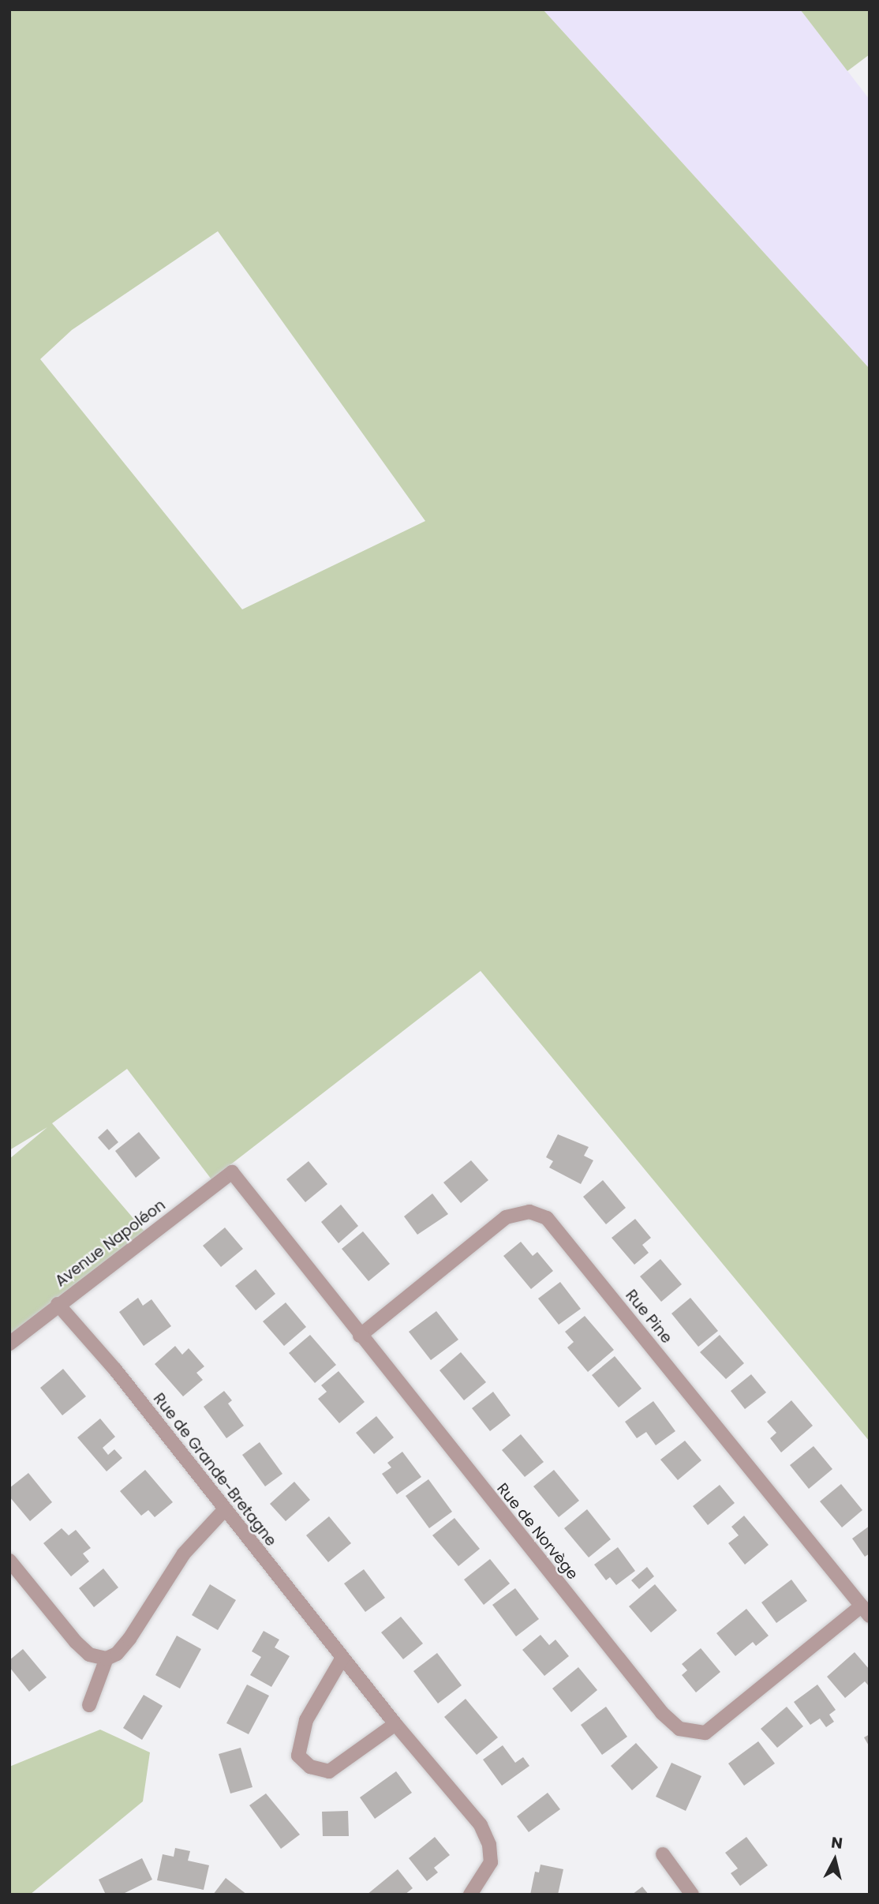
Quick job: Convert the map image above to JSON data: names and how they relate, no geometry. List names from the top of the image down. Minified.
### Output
{"streets":{"street":["Avenue Napoléon","Rue Pine","Rue de Grande-Bretagne","Rue de Norvège"]},"crossings":[["Avenue Napoléon","Rue de Grande-Bretagne"],["Avenue Napoléon","Rue de Norvège"],["Rue Pine","Rue de Norvège"]],"north":"top"}
